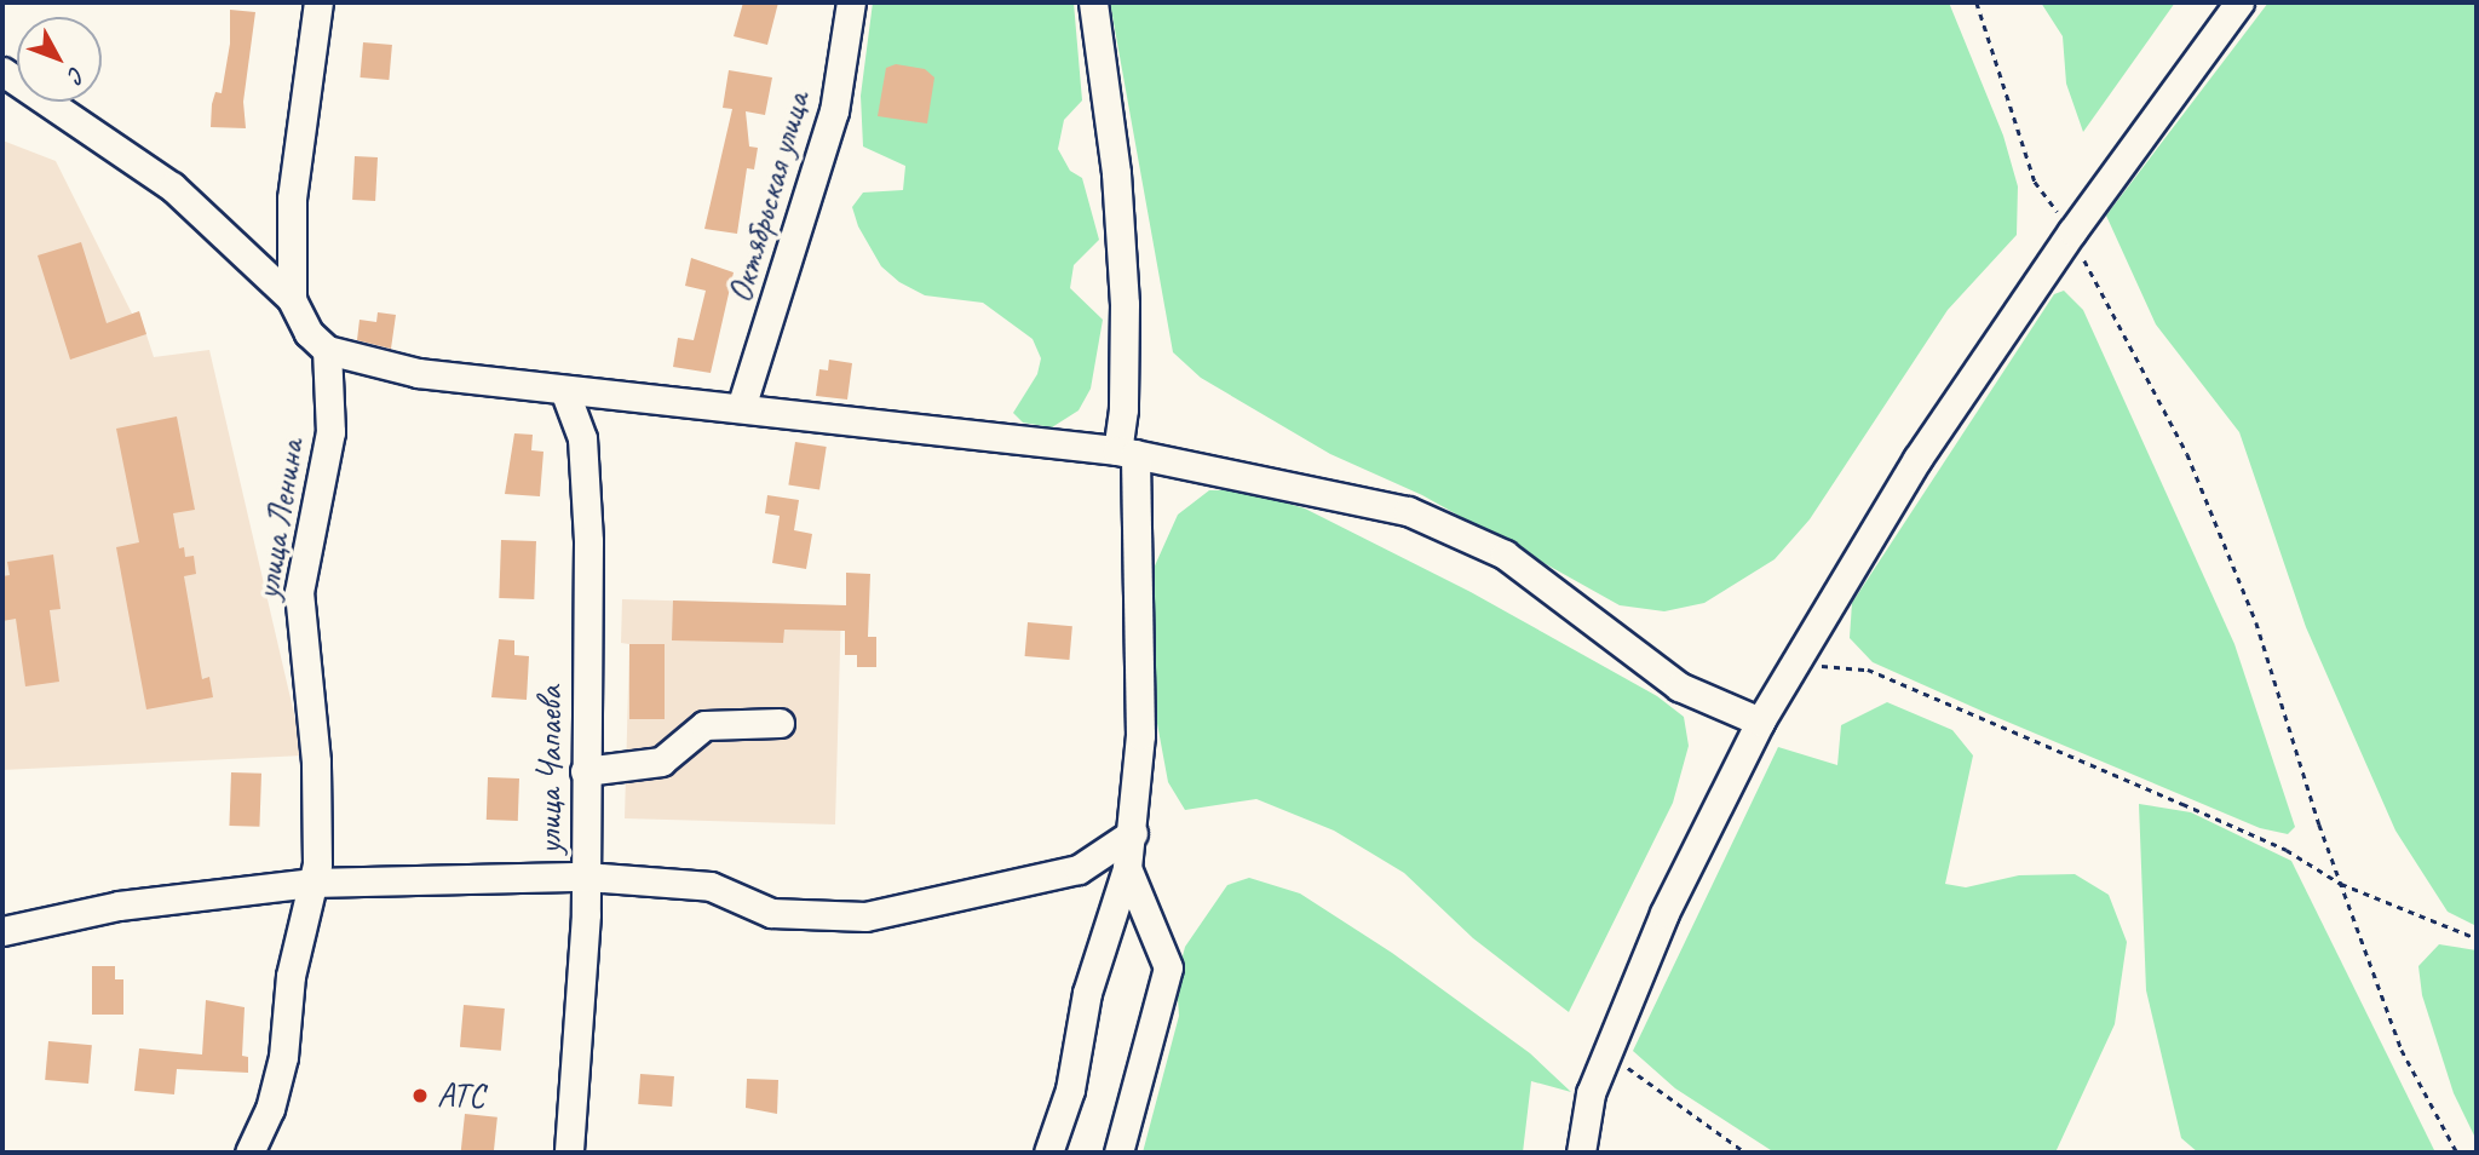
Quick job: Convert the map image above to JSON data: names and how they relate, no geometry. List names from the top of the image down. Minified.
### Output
{"streets":{"street":["Октябрьская улица","улица Ленина","улица Чапаева"]},"places":["АТС"],"north":"bottom right"}
